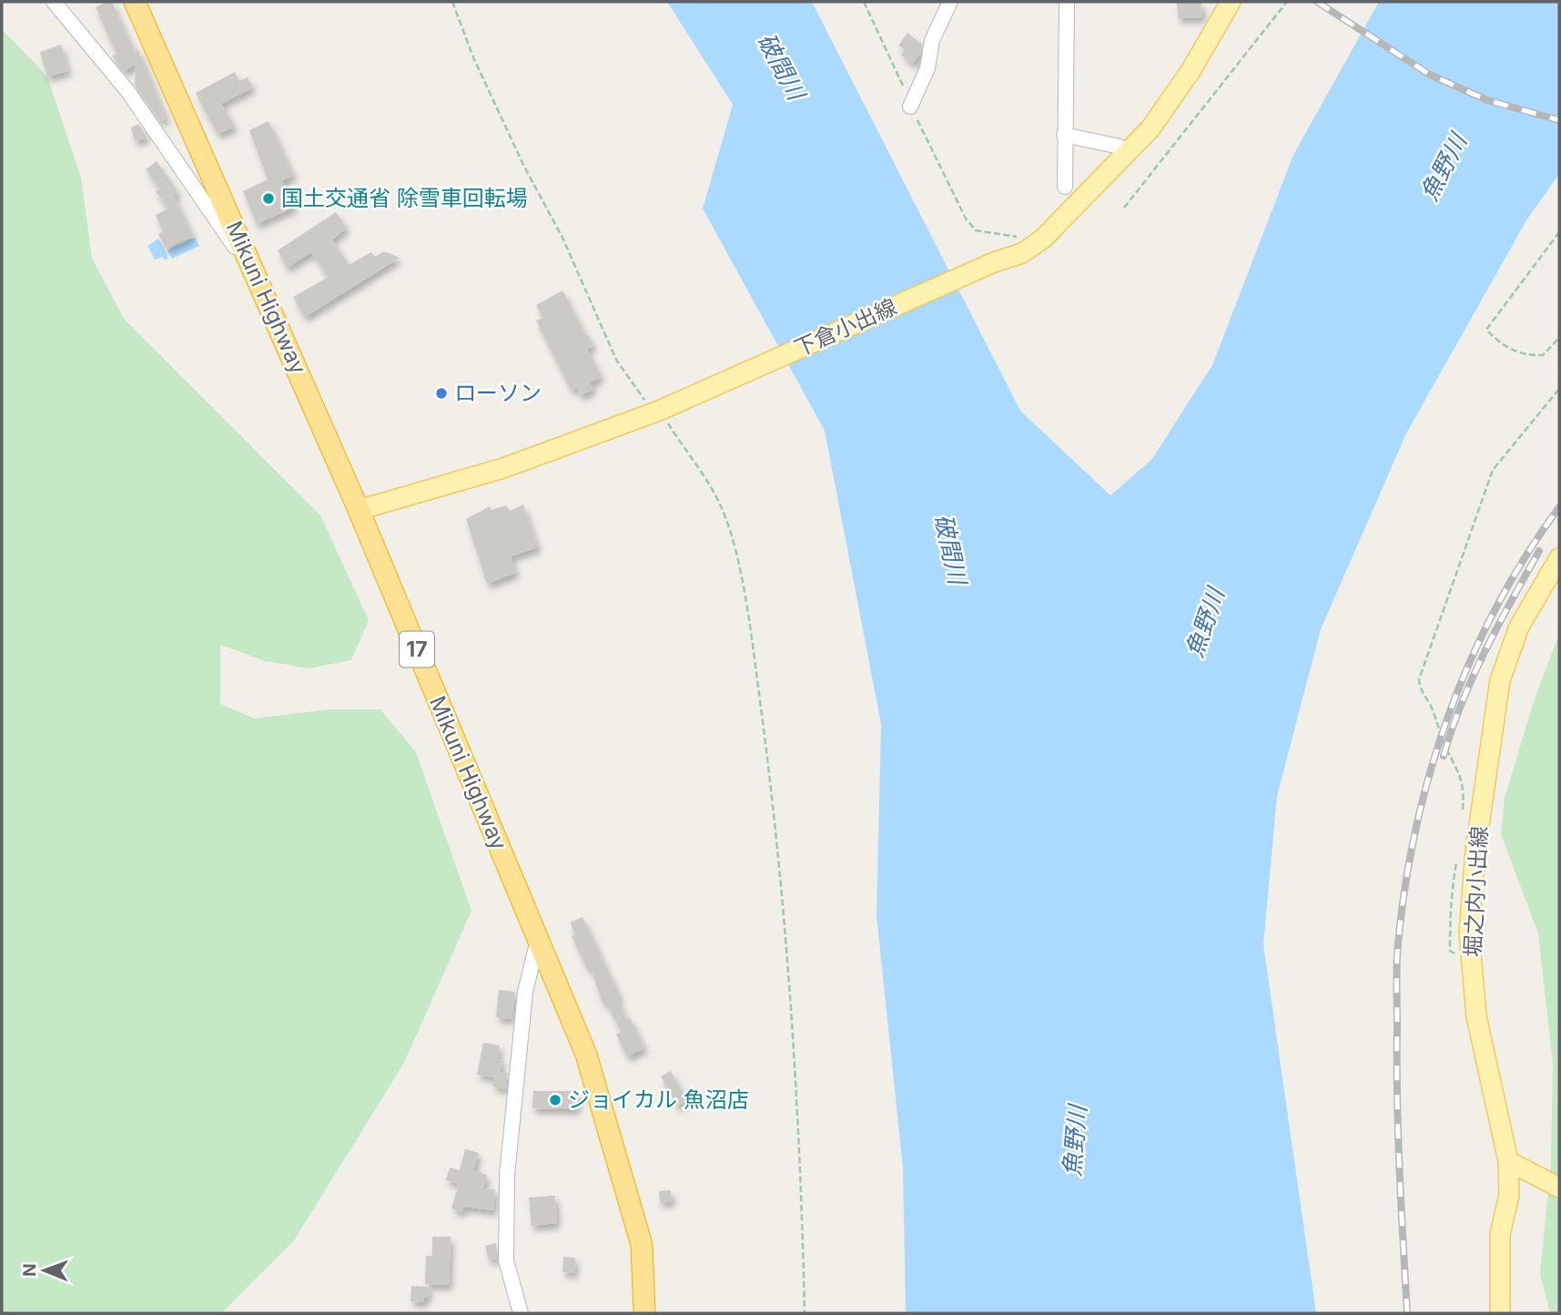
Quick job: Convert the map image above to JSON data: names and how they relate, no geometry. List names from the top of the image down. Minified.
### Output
{"streets":{"highway":["Mikuni Highway","17"],"main road":["下倉小出線","堀之内小出線"]},"crossings":[["Mikuni Highway","下倉小出線"]],"water":["破間川","魚野川"],"places":["国土交通省 除雪車回転場","ローソン","ジョイカル 魚沼店"],"north":"left"}
